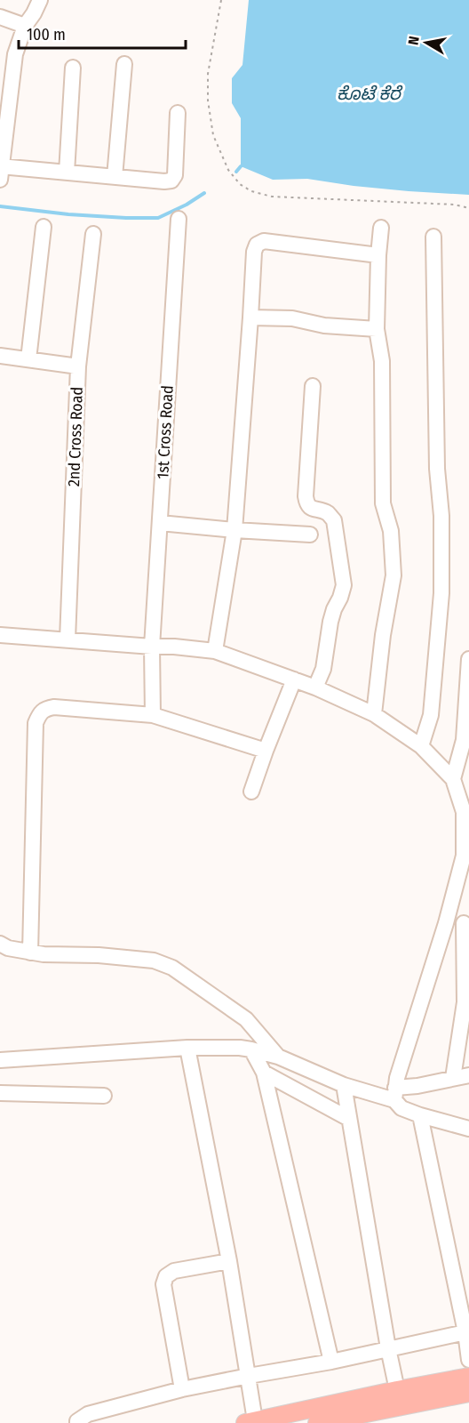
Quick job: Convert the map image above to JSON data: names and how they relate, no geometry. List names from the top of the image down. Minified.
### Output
{"streets":{"street":["1st Cross Road","2nd Cross Road"]},"water":["ಕೊಟೆ ಕೆರೆ"],"scale_bar":"100 m","north":"left"}
